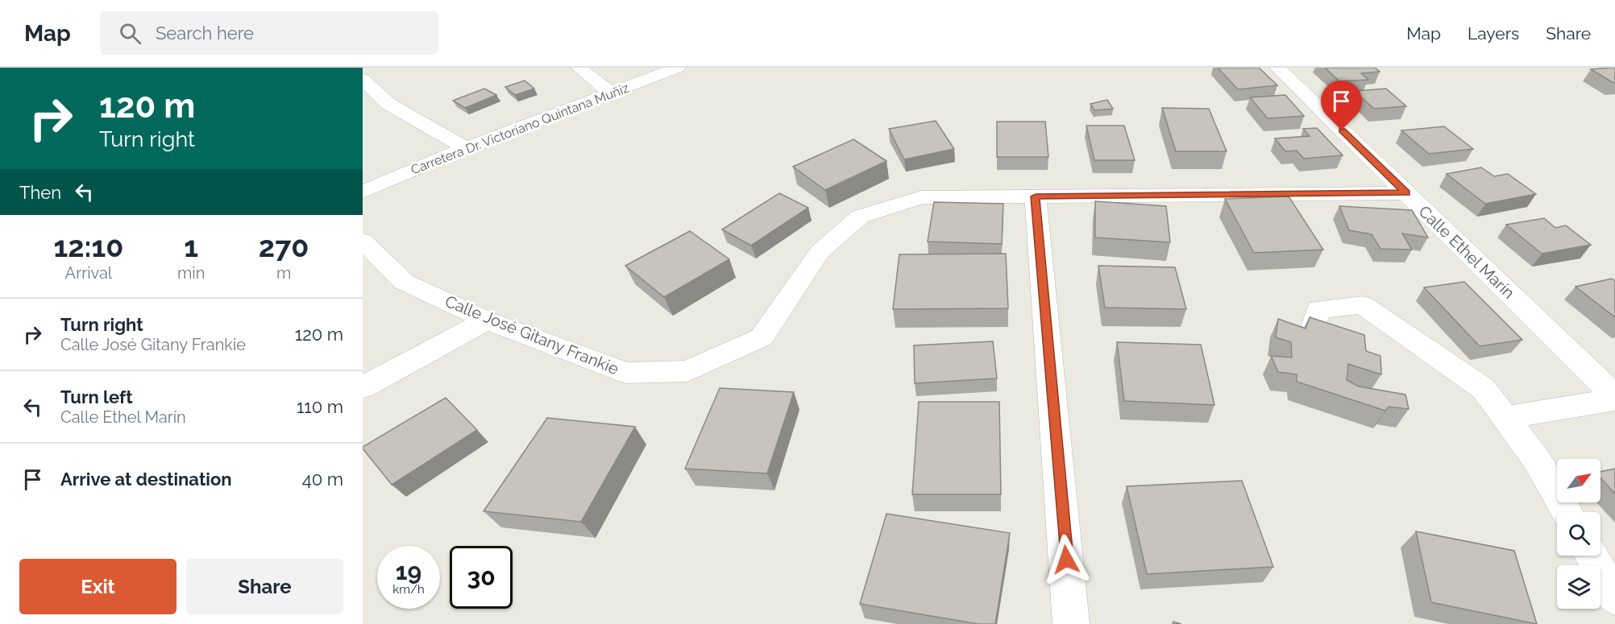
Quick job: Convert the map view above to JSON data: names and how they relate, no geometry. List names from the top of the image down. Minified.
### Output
{"streets":{"street":["Carretera Dr. Victoriano Quintana Muñiz","Calle Ethel Marín","Calle José Gitany Frankie"]},"crossings":[["Calle Ethel Marín","Calle José Gitany Frankie"]],"north":"top right","page":{"header":"Map","search":"Search here","nav":["Map","Layers","Share"],"turn":["120 m","Turn right"],"then":"Then","eta":["12:10","Arrival","1","min","270","m"],"list":[{"name":"Turn right","note":"Calle José Gitany Frankie","value":"120 m"},{"name":"Turn left","note":"Calle Ethel Marín","value":"110 m"},{"name":"Arrive at destination","value":"40 m"}],"speed":"19 km/h","limit":"30","buttons":["Exit","Share"]}}
